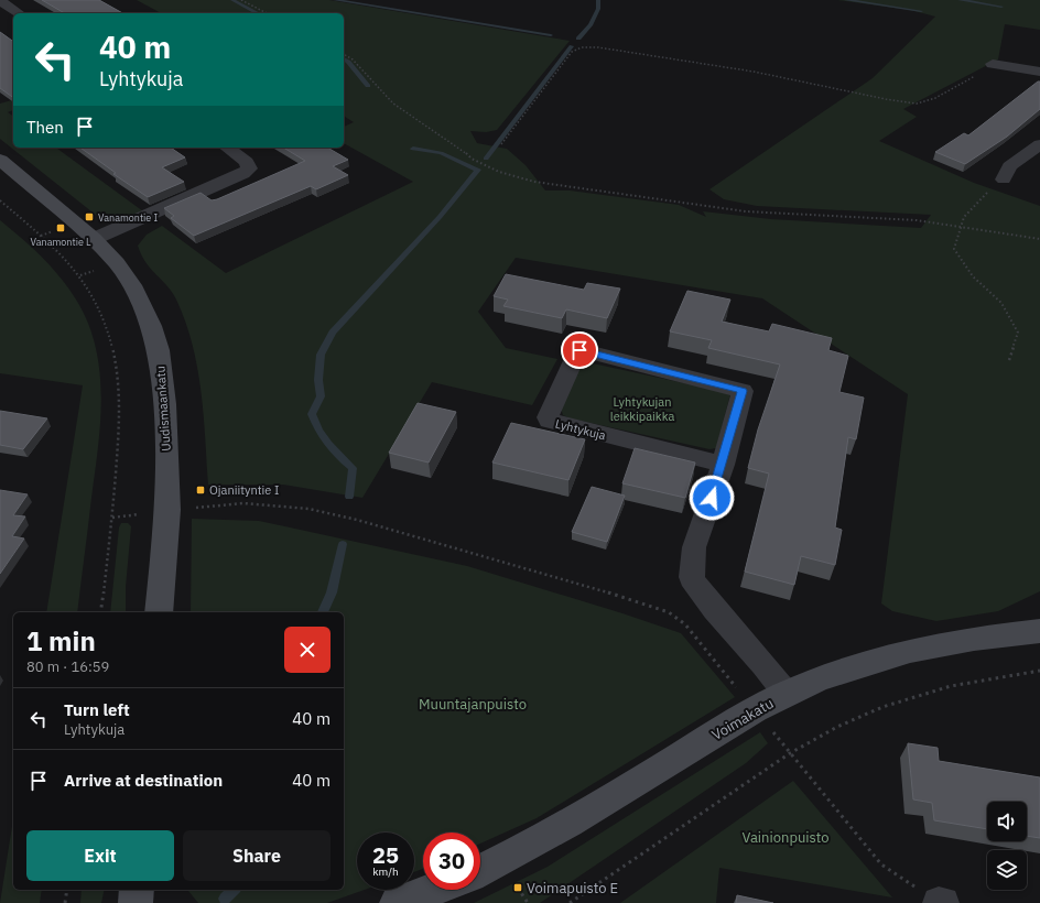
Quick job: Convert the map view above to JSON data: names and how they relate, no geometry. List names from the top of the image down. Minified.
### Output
{"streets":{"street":["Uudismaankatu","Lyhtykuja","Voimakatu"]},"crossings":[["Lyhtykuja","Voimakatu"]],"parks":["Lyhtykujan leikkipaikka","Muuntajanpuisto","Vainionpuisto"],"places":{"transit":["Vanamontie I","Vanamontie L","Ojaniityntie I","Voimapuisto E"]},"page":{"turn":["40 m","Lyhtykuja"],"then":"Then","heading":["1 min","80 m · 16:59"],"list":[{"name":"Turn left","note":"Lyhtykuja","value":"40 m"},{"name":"Arrive at destination","value":"40 m"}],"buttons":["Exit","Share"],"speed":"25 km/h","limit":"30"}}
